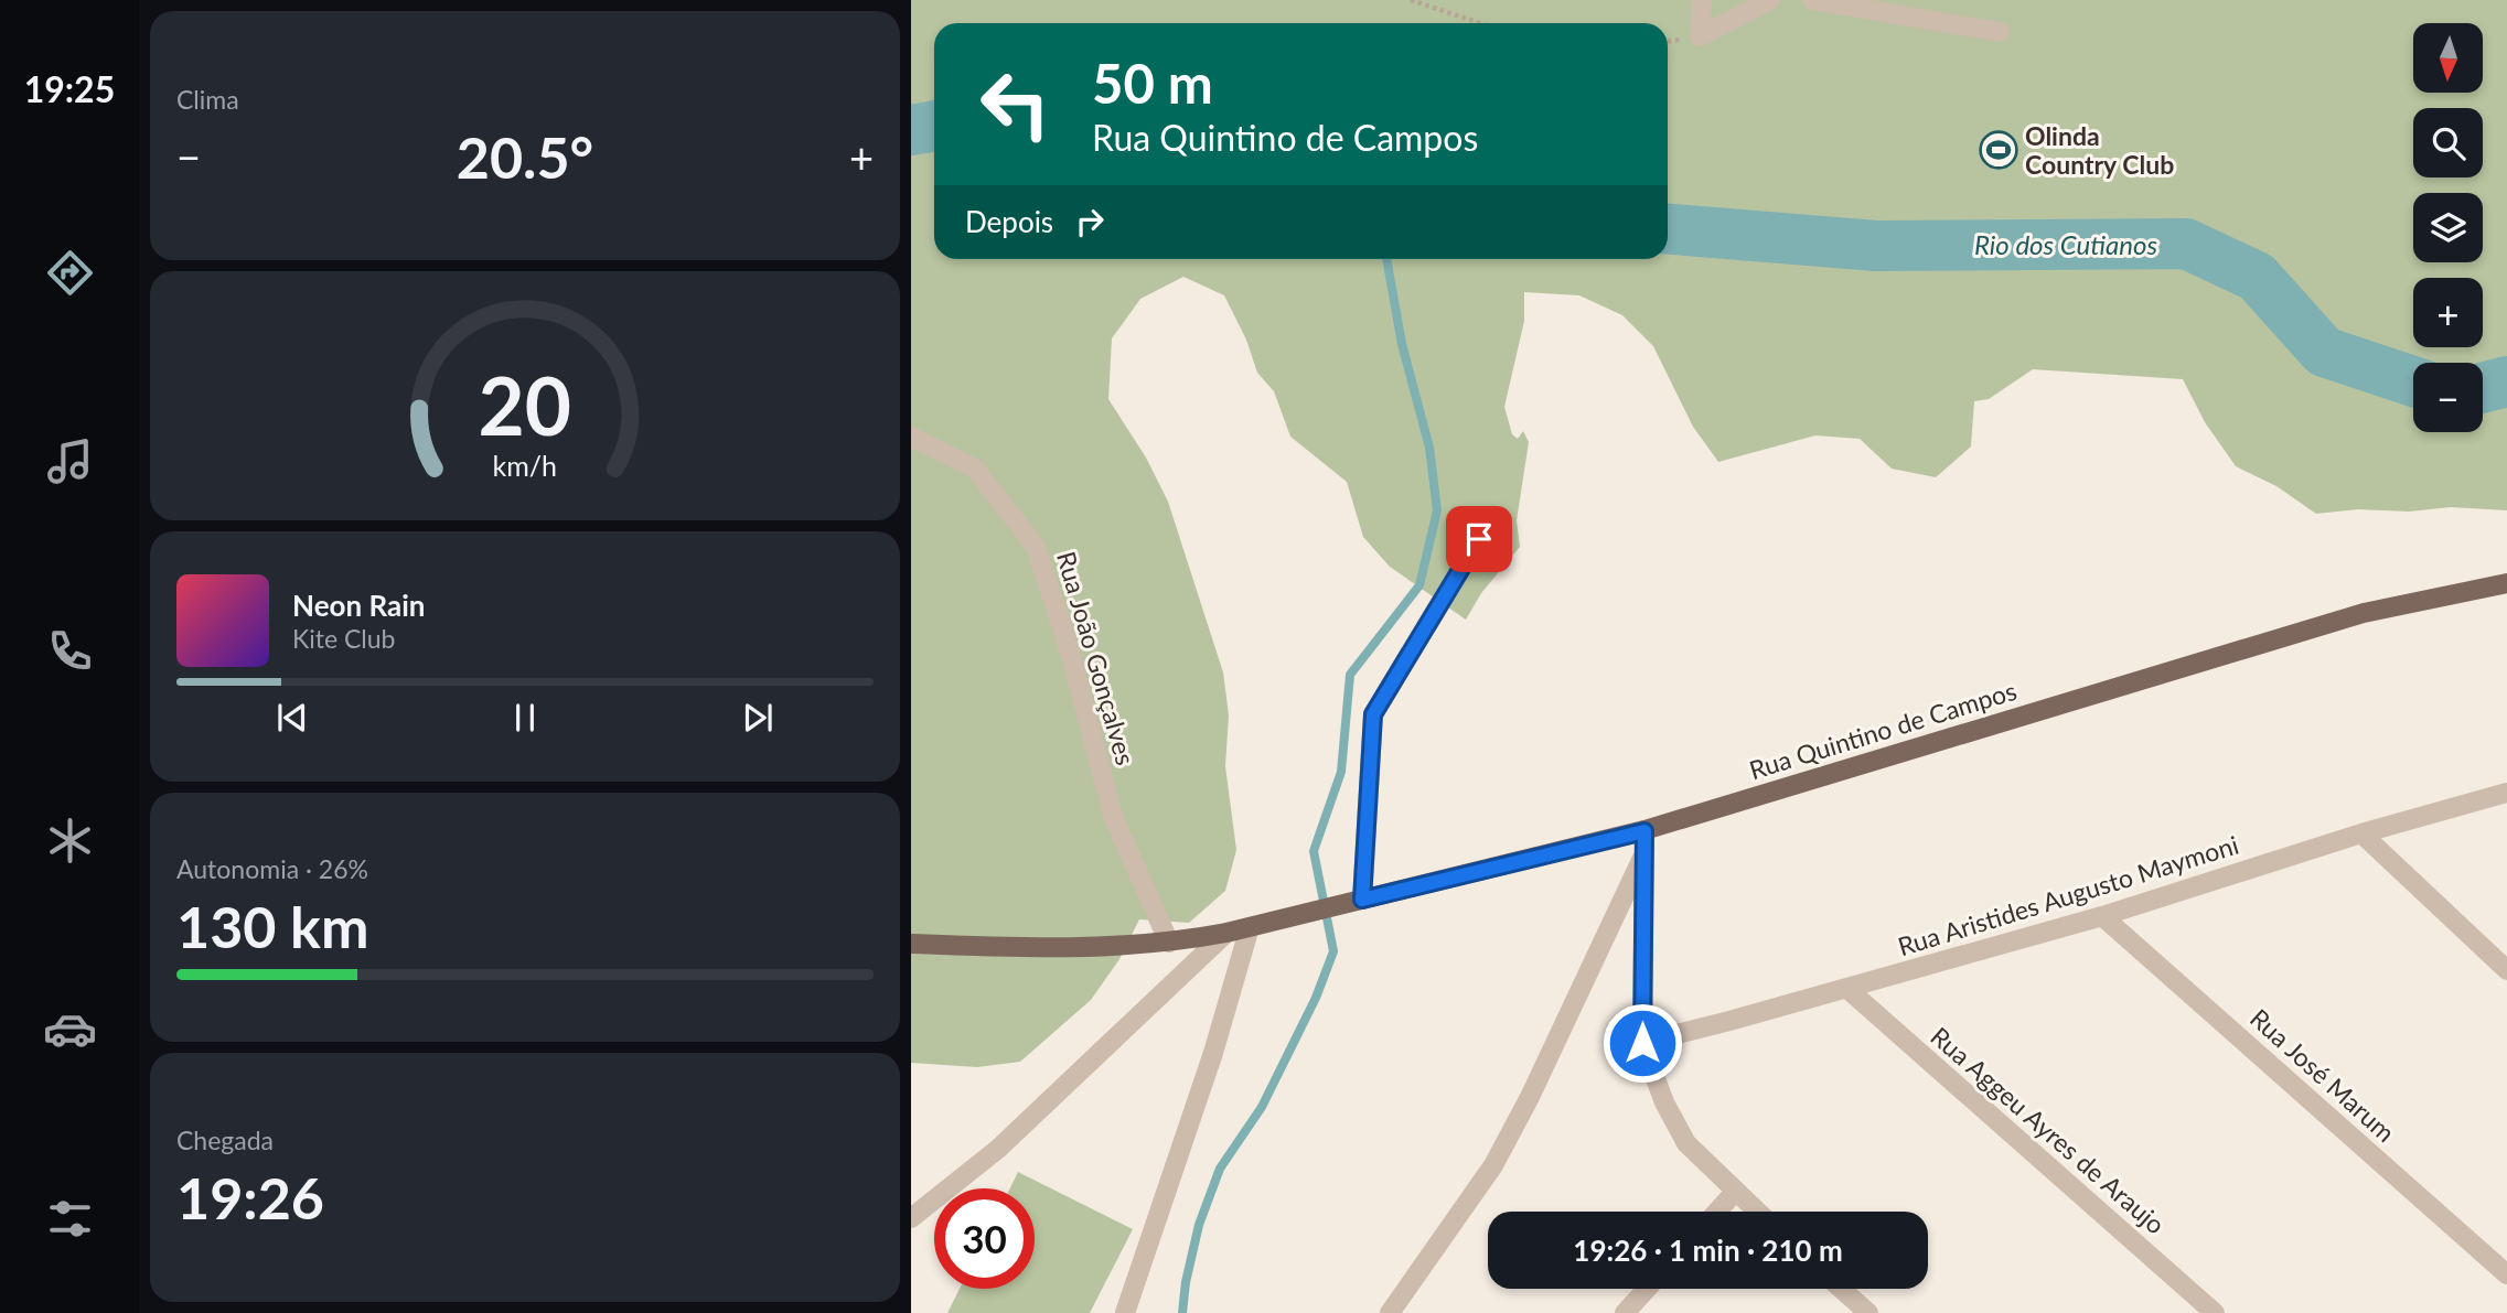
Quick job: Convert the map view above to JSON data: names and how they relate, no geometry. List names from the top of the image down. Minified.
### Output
{"streets":{"main road":["Rua Quintino de Campos"],"street":["Rua João Gonçalves","Rua Aristides Augusto Maymoni","Rua José Marum","Rua Aggeu Ayres de Araujo"]},"crossings":[["Rua João Gonçalves","Rua Quintino de Campos"],["Rua Aristides Augusto Maymoni","Rua José Marum"],["Rua Aristides Augusto Maymoni","Rua Aggeu Ayres de Araujo"]],"water":["Rio dos Cutianos"],"places":{"sports":["Olinda Country Club"]},"north":"bottom","page":{"tabs":"19:25","tile":["Clima",["Autonomia · 26%","130 km"],["Chegada","19:26"]],"map_buttons":["+","−"],"turn":["50 m","Rua Quintino de Campos"],"heat":["−","20.5°","+"],"then":"Depois","song":["Neon Rain","Kite Club"],"limit":"30","trip":"19:26 · 1 min · 210 m","gauge":["20","km/h"]}}
